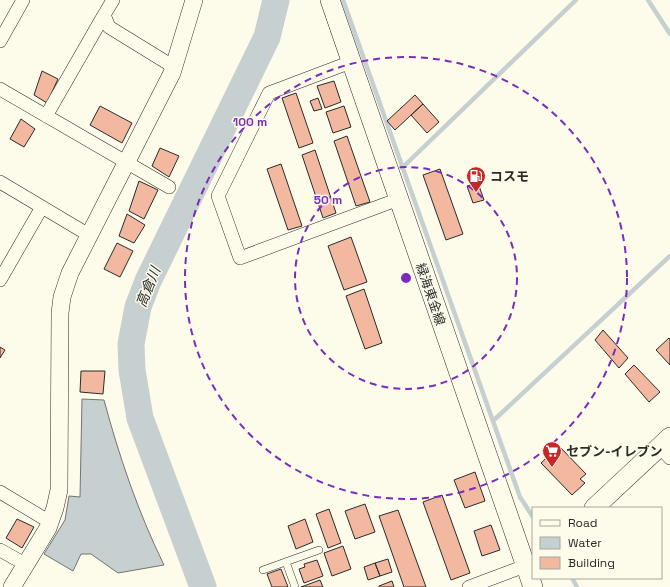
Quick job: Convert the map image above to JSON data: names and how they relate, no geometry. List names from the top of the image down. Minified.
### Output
{"streets":{"main road":["緑海東金線"]},"water":["高倉川"],"places":{"fuel station":["コスモ"],"supermarket":["セブン-イレブン"]},"legend":["Road","Water","Building"],"rings":["100 m","50 m"]}
